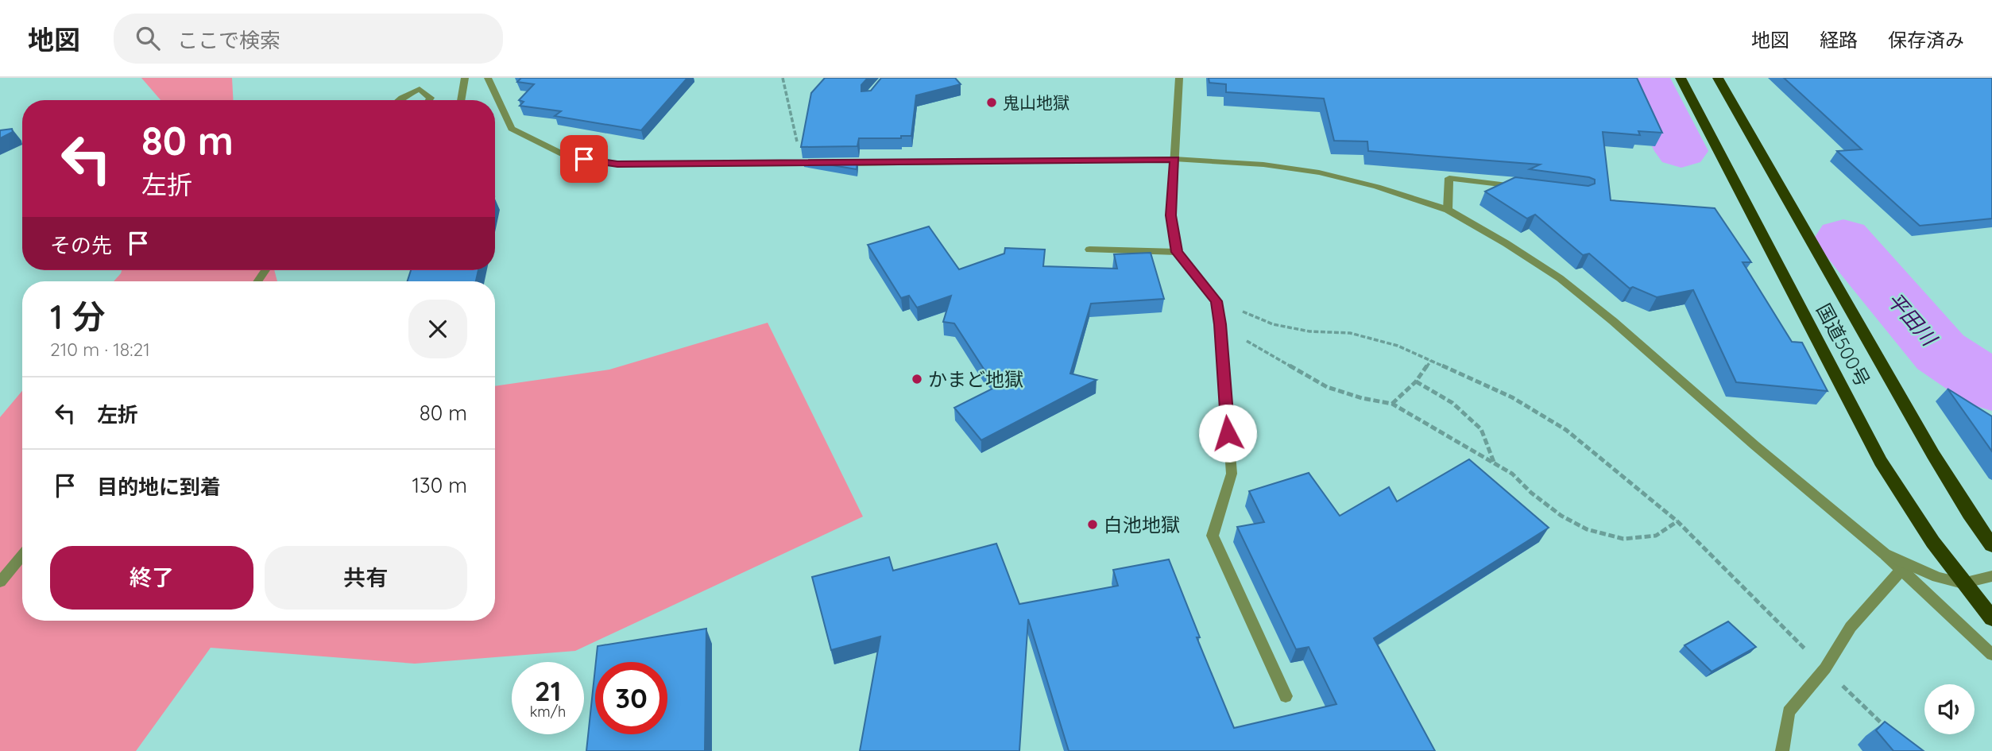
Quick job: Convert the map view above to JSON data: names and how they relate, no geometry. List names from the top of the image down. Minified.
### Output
{"streets":{"highway":["国道500号"]},"water":["平田川"],"places":["鬼山地獄","かまど地獄","白池地獄"],"page":{"header":"地図","search":"ここで検索","nav":["地図","経路","保存済み"],"turn":["80 m","左折"],"then":"その先","heading":["1 分","210 m · 18:21"],"list":[{"name":"左折","value":"80 m"},{"name":"目的地に到着","value":"130 m"}],"buttons":["終了","共有"],"speed":"21 km/h","limit":"30"}}
